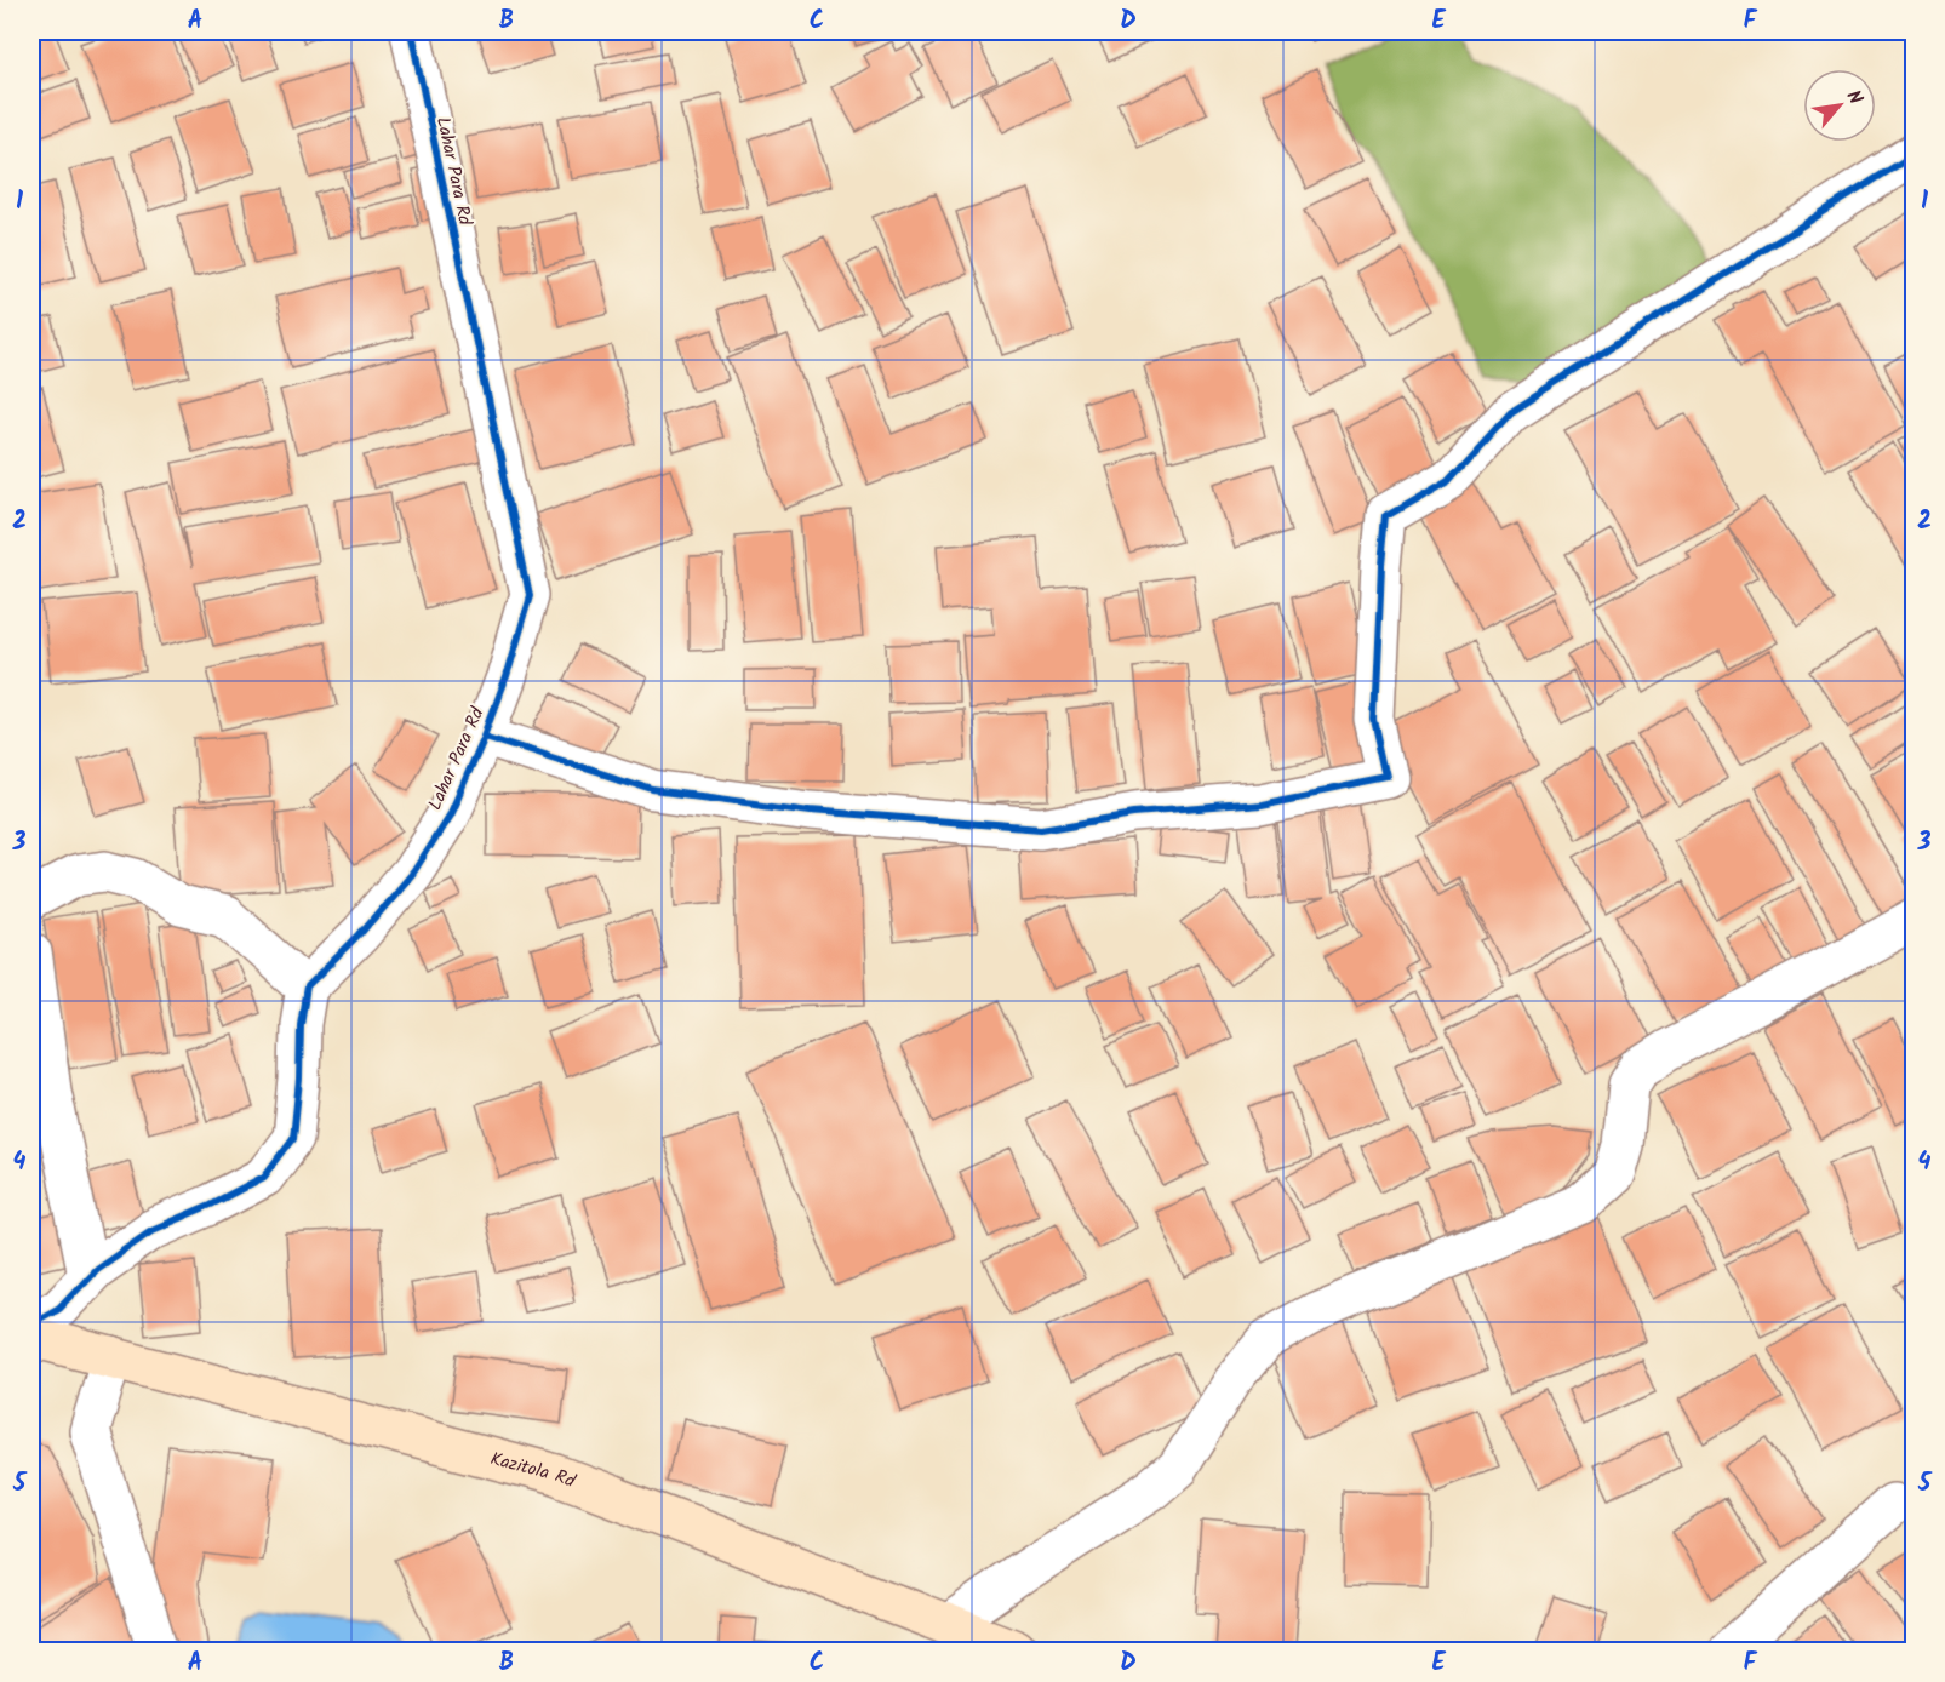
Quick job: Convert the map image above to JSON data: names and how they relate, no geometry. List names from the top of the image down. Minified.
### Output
{"streets":{"main road":["Kazitola Rd"],"street":["Lahar Para Rd"]},"north":"top right","grid":{"columns":["A","B","C","D","E","F"],"rows":["1","2","3","4","5"]}}
